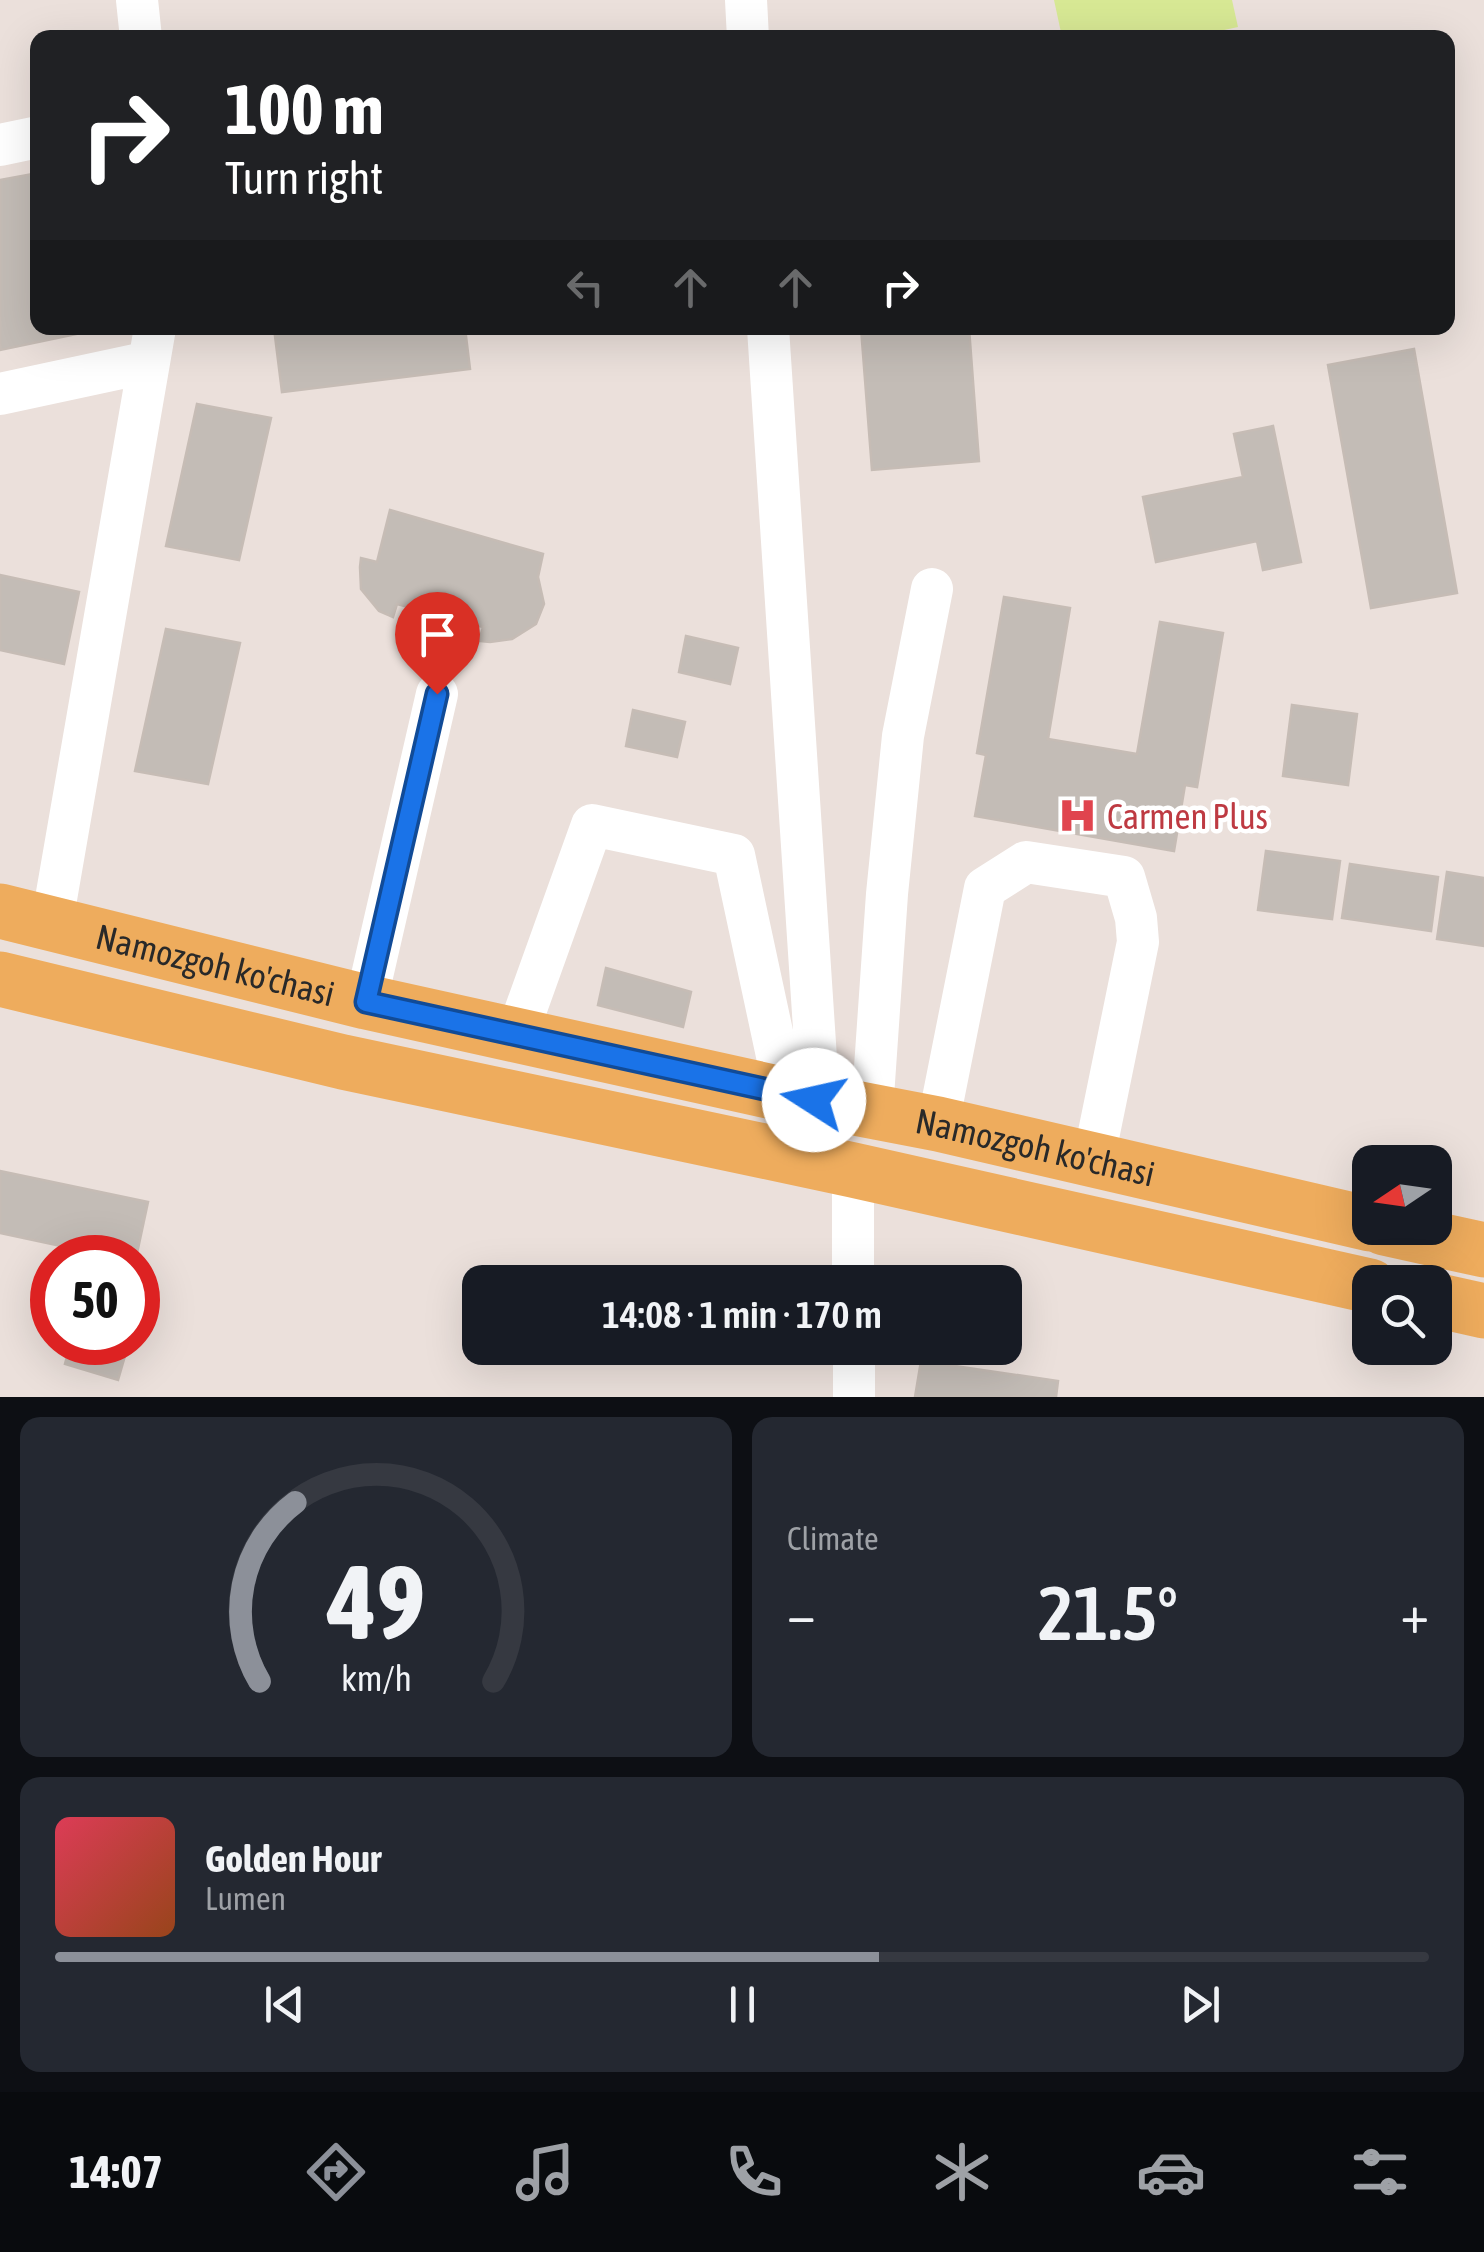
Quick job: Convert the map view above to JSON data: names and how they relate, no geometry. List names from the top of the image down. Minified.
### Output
{"streets":{"main road":["Namozgoh ko'chasi"]},"places":{"hospital":["Carmen Plus"]},"north":"left","page":{"turn":["100 m","Turn right"],"limit":"50","trip":"14:08 · 1 min · 170 m","tile":"Climate","heat":["−","21.5°","+"],"song":["Golden Hour","Lumen"],"tabs":"14:07","gauge":["49","km/h"]}}
